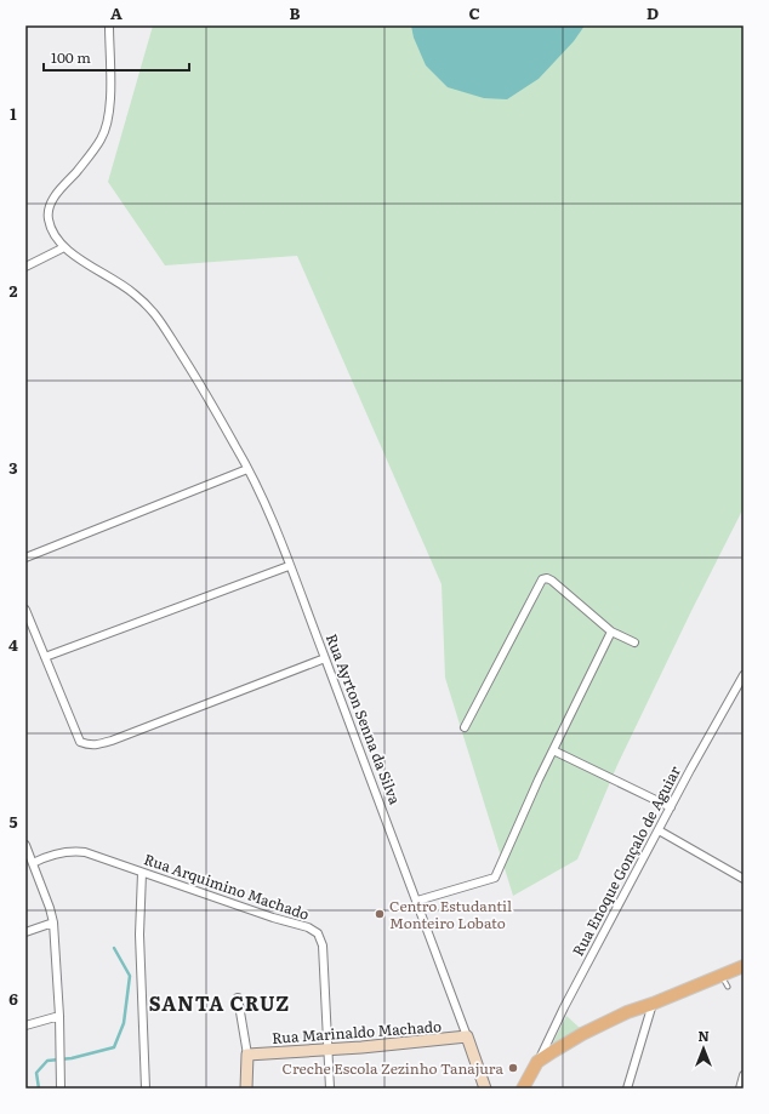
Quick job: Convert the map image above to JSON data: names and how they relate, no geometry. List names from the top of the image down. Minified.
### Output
{"streets":{"street":["Rua Ayrton Senna da Silva","Rua Enoque Gonçalo de Aguiar","Rua Arquimino Machado","Rua Marinaldo Machado"]},"crossings":[["Rua Ayrton Senna da Silva","Rua Marinaldo Machado"],["Rua Arquimino Machado","Rua Marinaldo Machado"]],"districts":["SANTA CRUZ"],"places":["Centro Estudantil Monteiro Lobato","Creche Escola Zezinho Tanajura"],"scale_bar":"100 m","north":"top","grid":{"columns":["A","B","C","D"],"rows":["1","2","3","4","5","6"]}}
